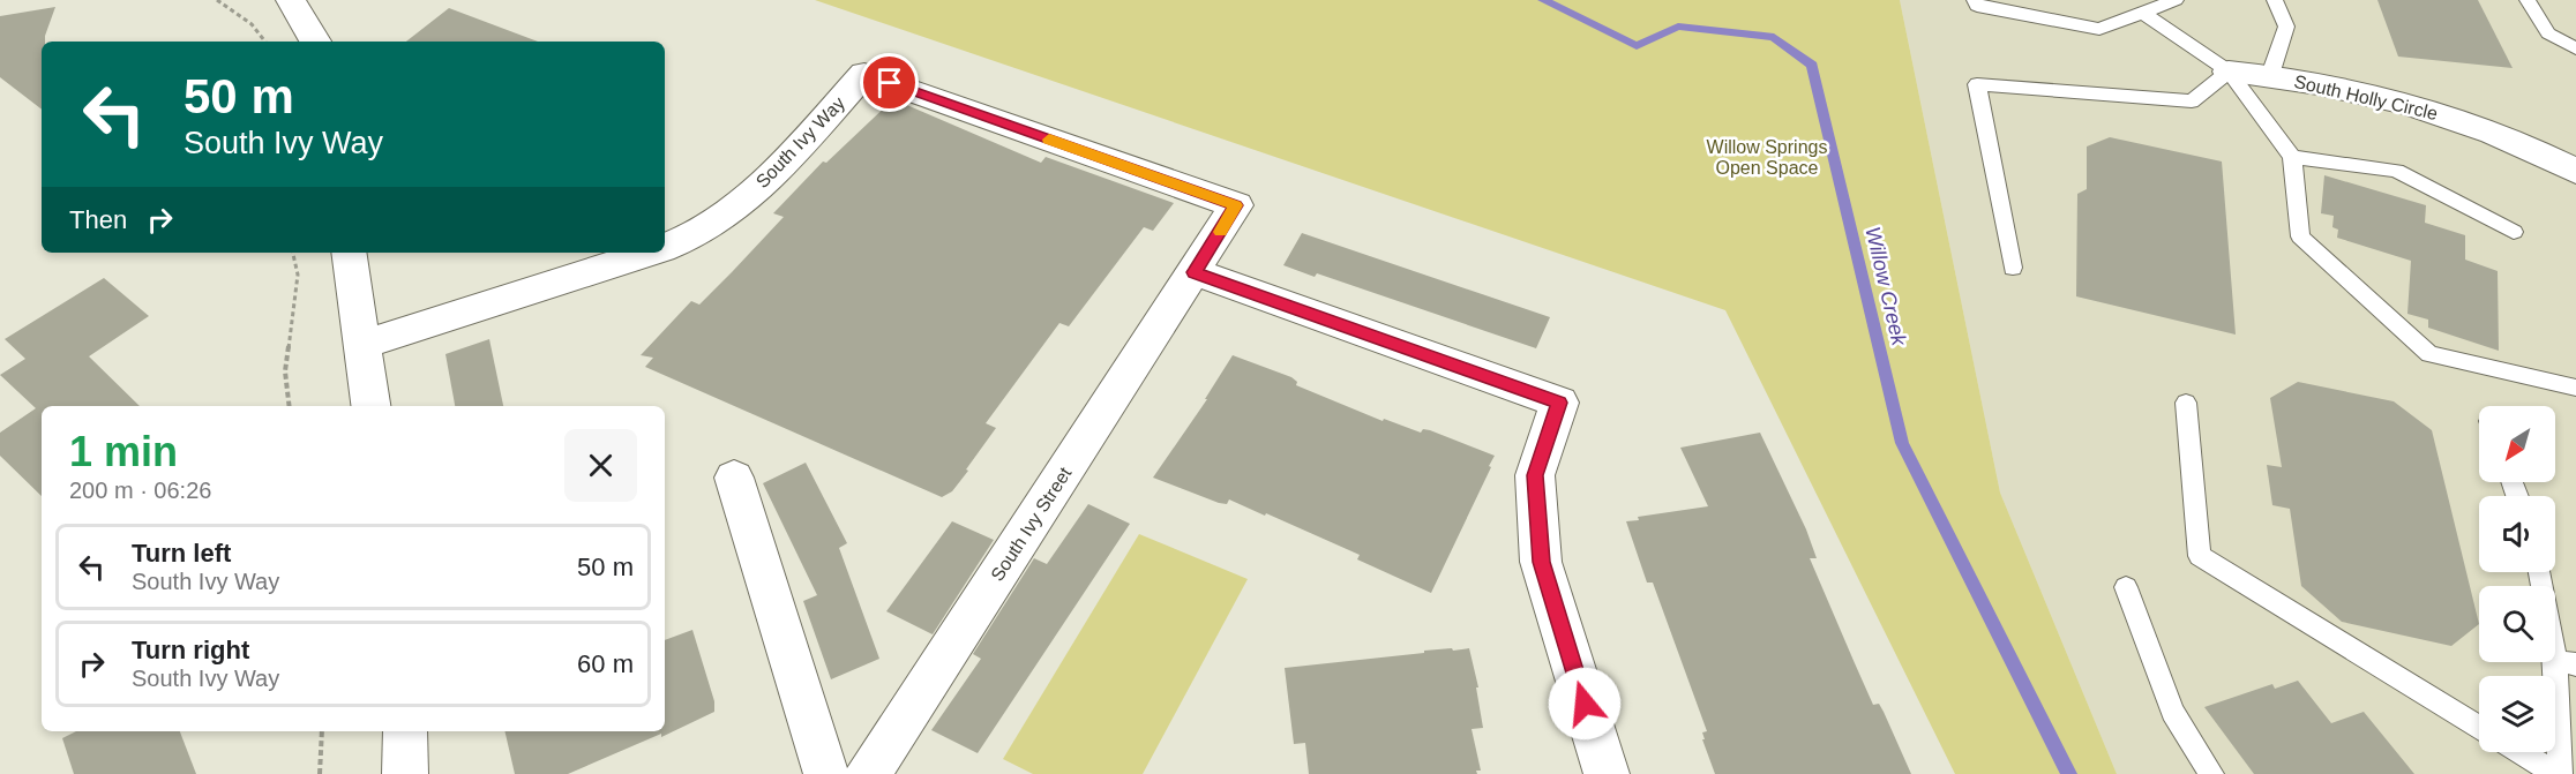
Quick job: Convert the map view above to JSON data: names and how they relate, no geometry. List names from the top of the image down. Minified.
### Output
{"streets":{"street":["South Holly Circle","South Ivy Way","South Ivy Street"]},"crossings":[["South Ivy Way","South Ivy Street"]],"water":["Willow Creek"],"parks":["Willow Springs Open Space"],"north":"bottom left","page":{"turn":["50 m","South Ivy Way"],"then":"Then","heading":["1 min","200 m · 06:26"],"list":[{"name":"Turn left","note":"South Ivy Way","value":"50 m"},{"name":"Turn right","note":"South Ivy Way","value":"60 m"}]}}
